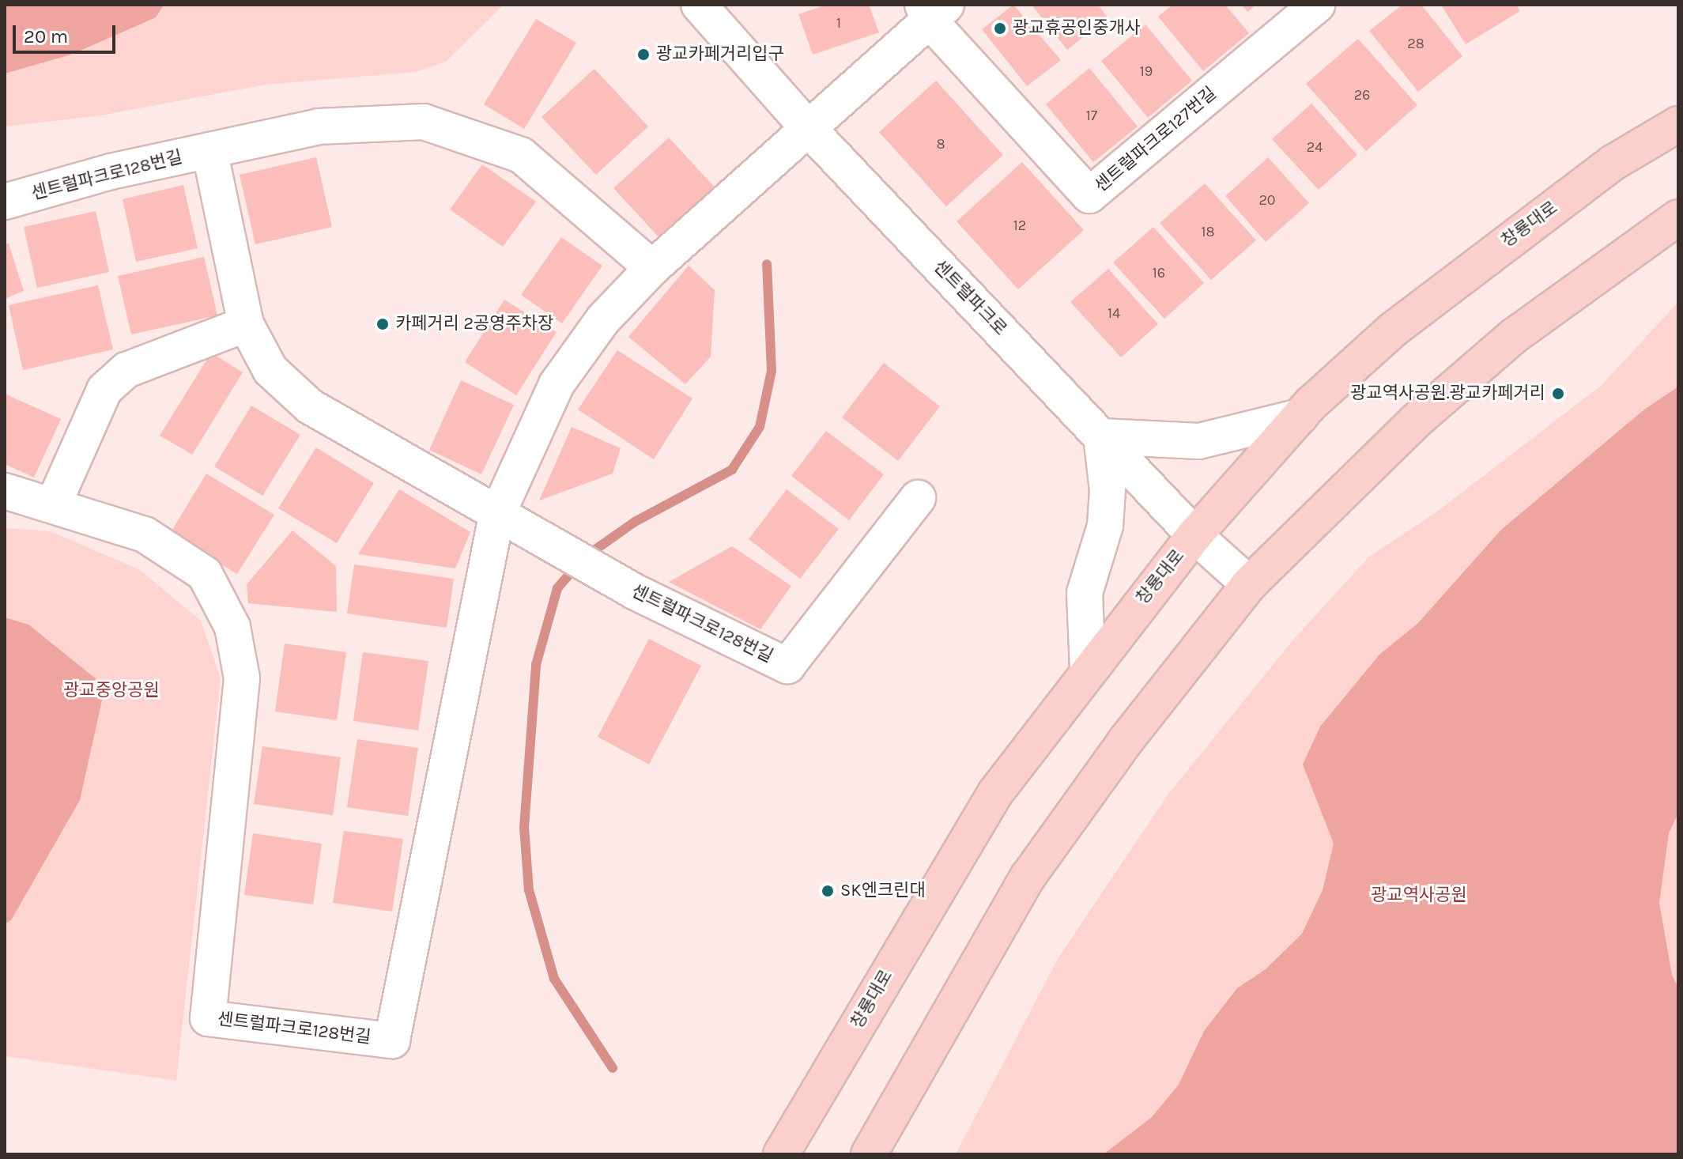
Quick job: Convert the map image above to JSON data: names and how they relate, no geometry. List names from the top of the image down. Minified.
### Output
{"streets":{"main road":["창룡대로"],"street":["센트럴파크로127번길","센트럴파크로128번길","센트럴파크로"]},"crossings":[["센트럴파크로127번길","센트럴파크로128번길"],["센트럴파크로127번길","센트럴파크로"],["센트럴파크로128번길","센트럴파크로"],["창룡대로","센트럴파크로"]],"parks":["광교중앙공원","광교역사공원"],"places":["광교휴공인중개사","광교카페거리입구","카페거리 2공영주차장","광교역사공원.광교카페거리","SK엔크린대"],"house_numbers":["1","28","19","26","17","8","24","20","12","18","16","14"],"scale_bar":"20 m"}
